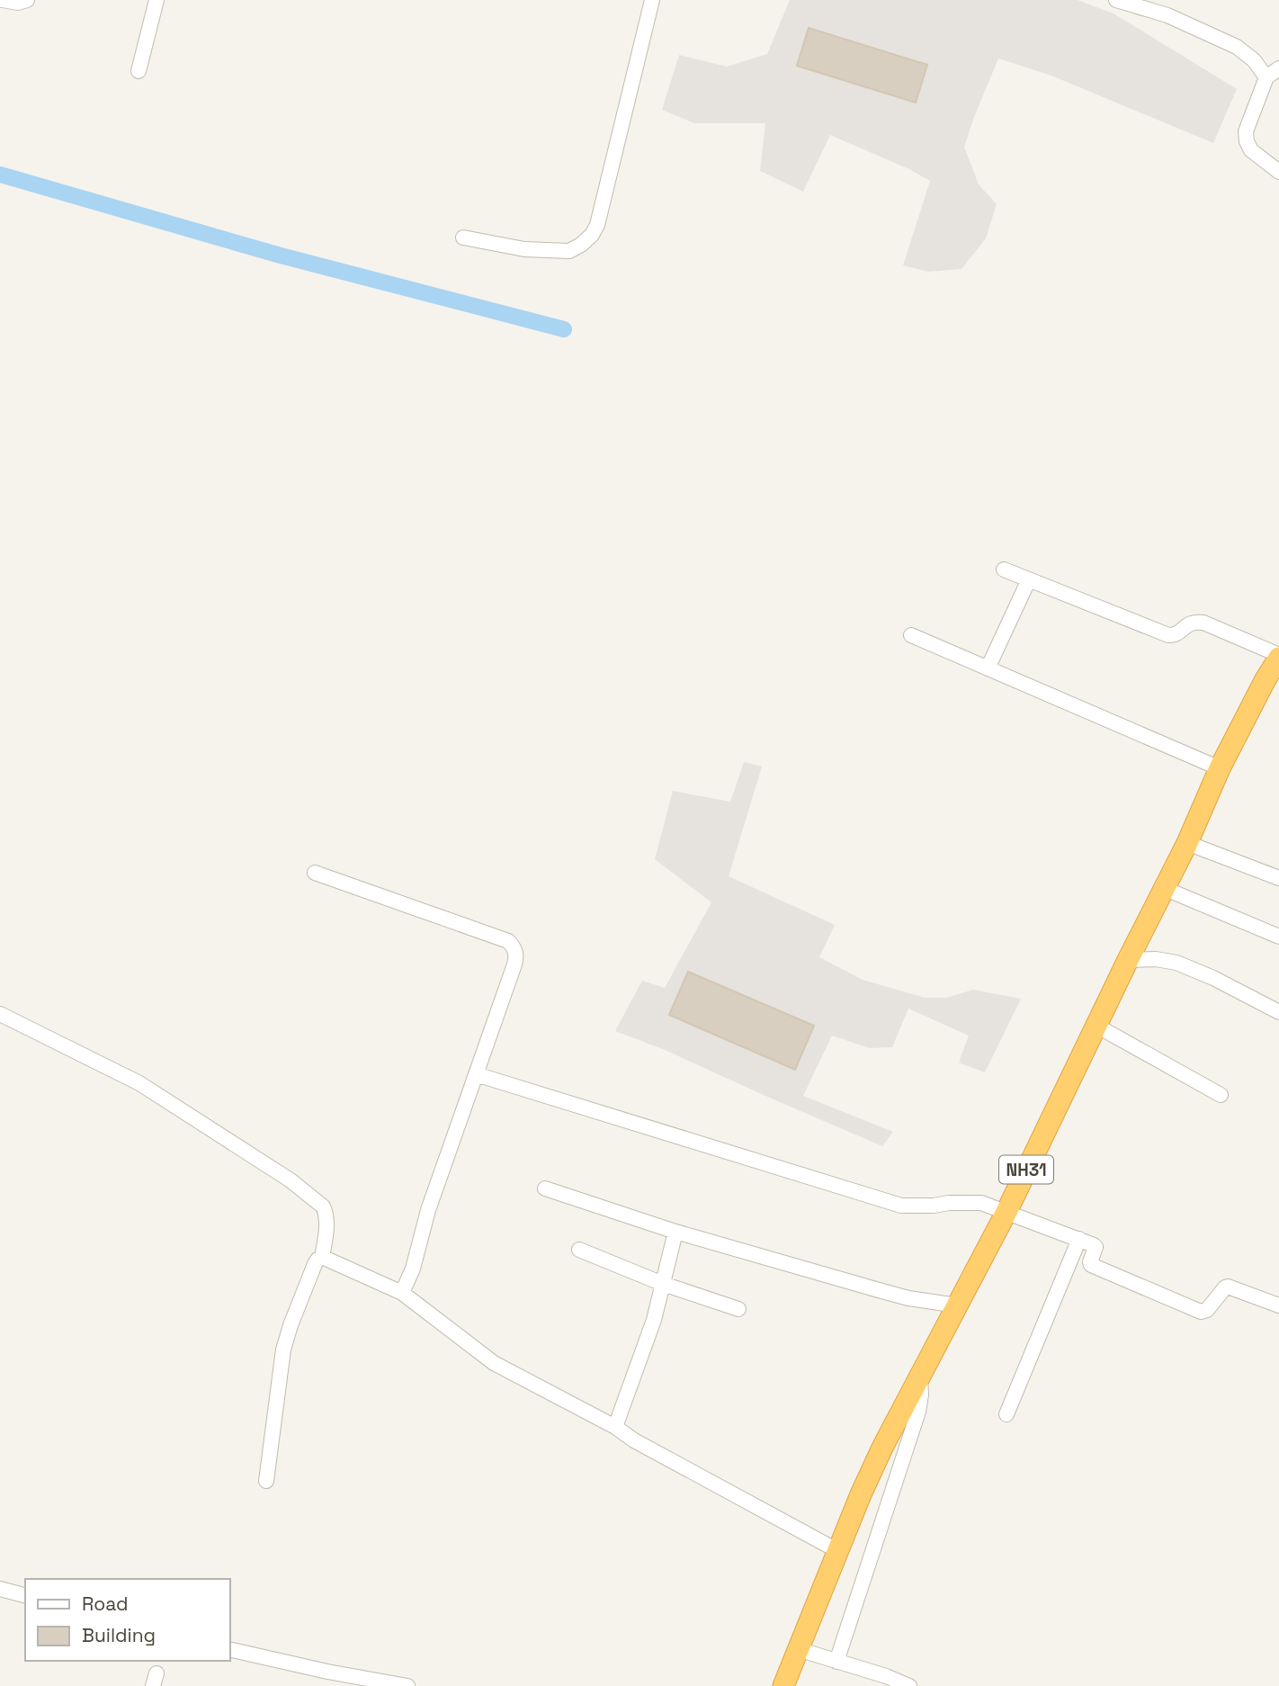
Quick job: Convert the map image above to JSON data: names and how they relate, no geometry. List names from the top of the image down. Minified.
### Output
{"streets":{"highway":["NH31"]},"legend":["Road","Building"]}
